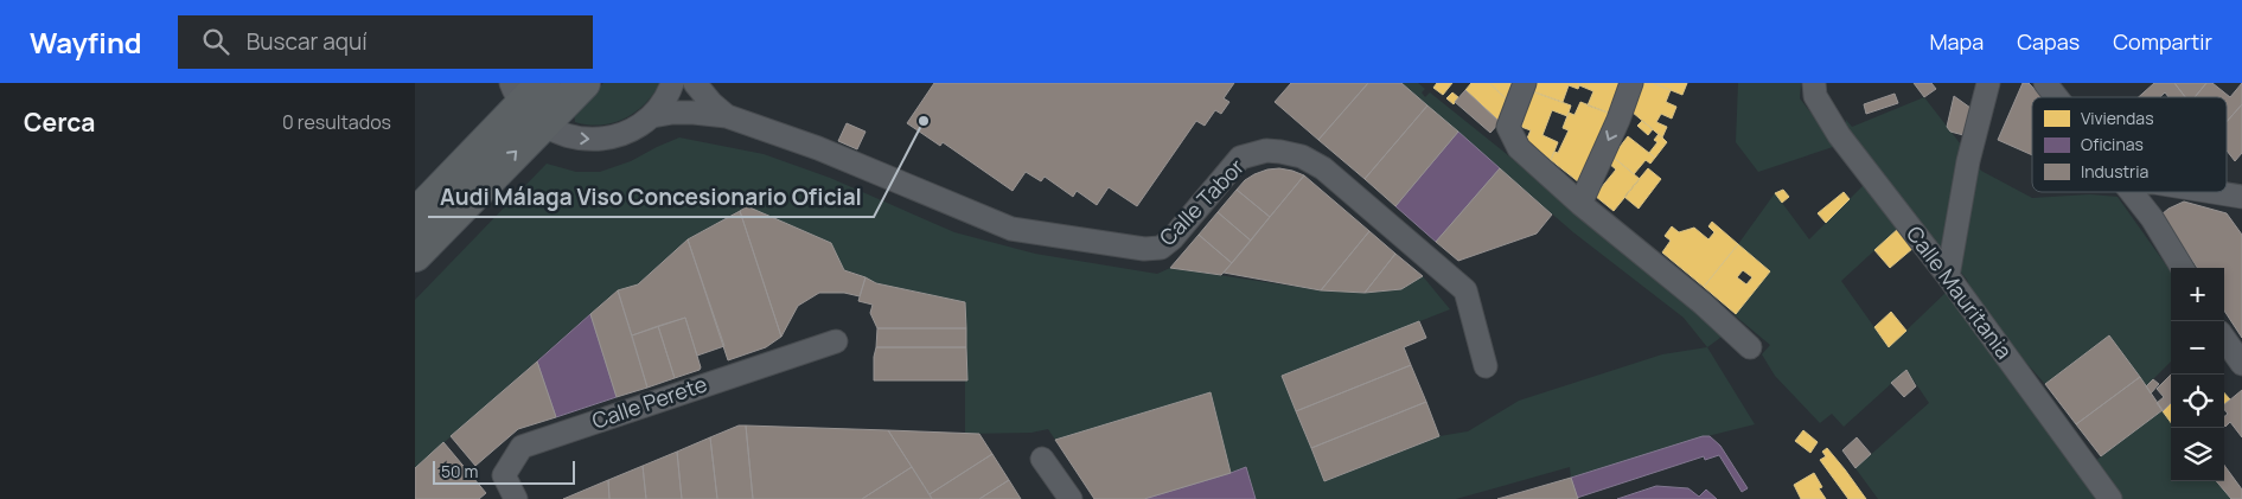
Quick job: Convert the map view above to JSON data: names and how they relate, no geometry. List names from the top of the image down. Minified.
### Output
{"streets":{"street":["Calle Tabor","Calle Mauritania","Calle Perete"]},"places":["Audi Málaga Viso Concesionario Oficial"],"legend":["Viviendas","Oficinas","Industria"],"scale_bar":"50 m","page":{"header":"Wayfind","search":"Buscar aquí","nav":["Mapa","Capas","Compartir"],"heading":["Cerca","0 resultados"],"map_buttons":["+","−"],"scale":"50 m"}}
